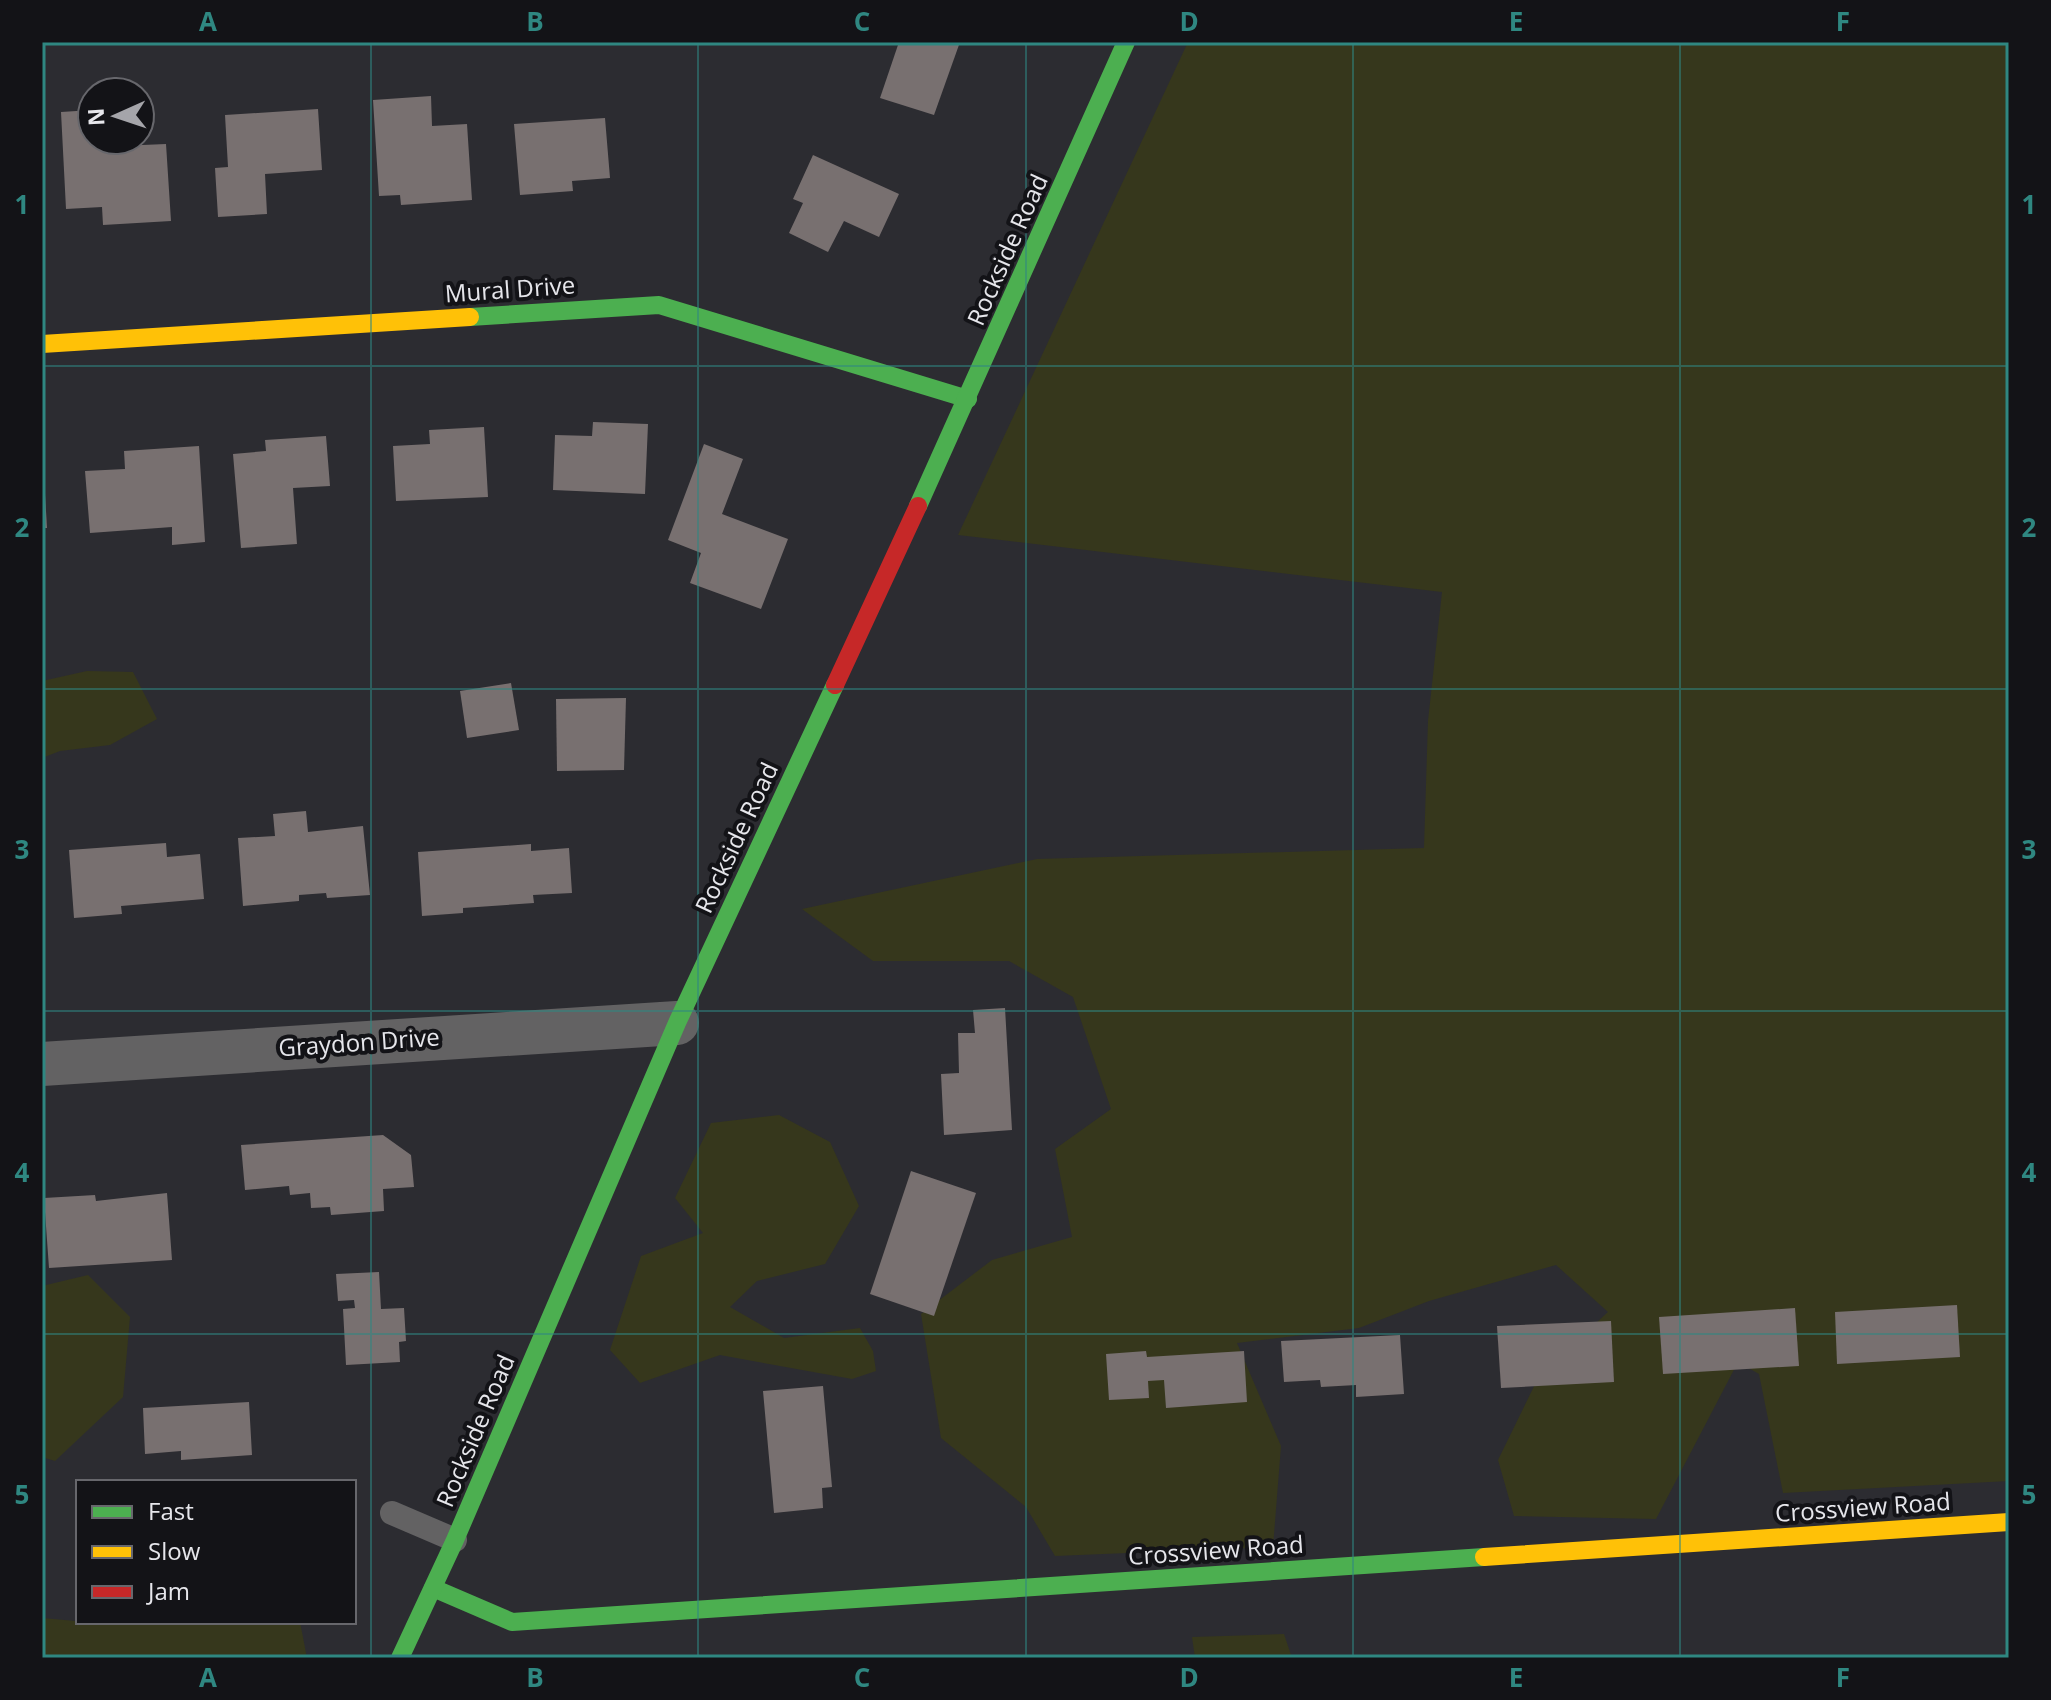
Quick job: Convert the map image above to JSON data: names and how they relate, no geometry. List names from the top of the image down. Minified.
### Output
{"streets":{"street":["Rockside Road","Mural Drive","Graydon Drive","Crossview Road"]},"crossings":[["Rockside Road","Mural Drive"],["Rockside Road","Graydon Drive"],["Rockside Road","Crossview Road"]],"legend":["Fast","Slow","Jam"],"north":"left","grid":{"columns":["A","B","C","D","E","F"],"rows":["1","2","3","4","5"]}}
